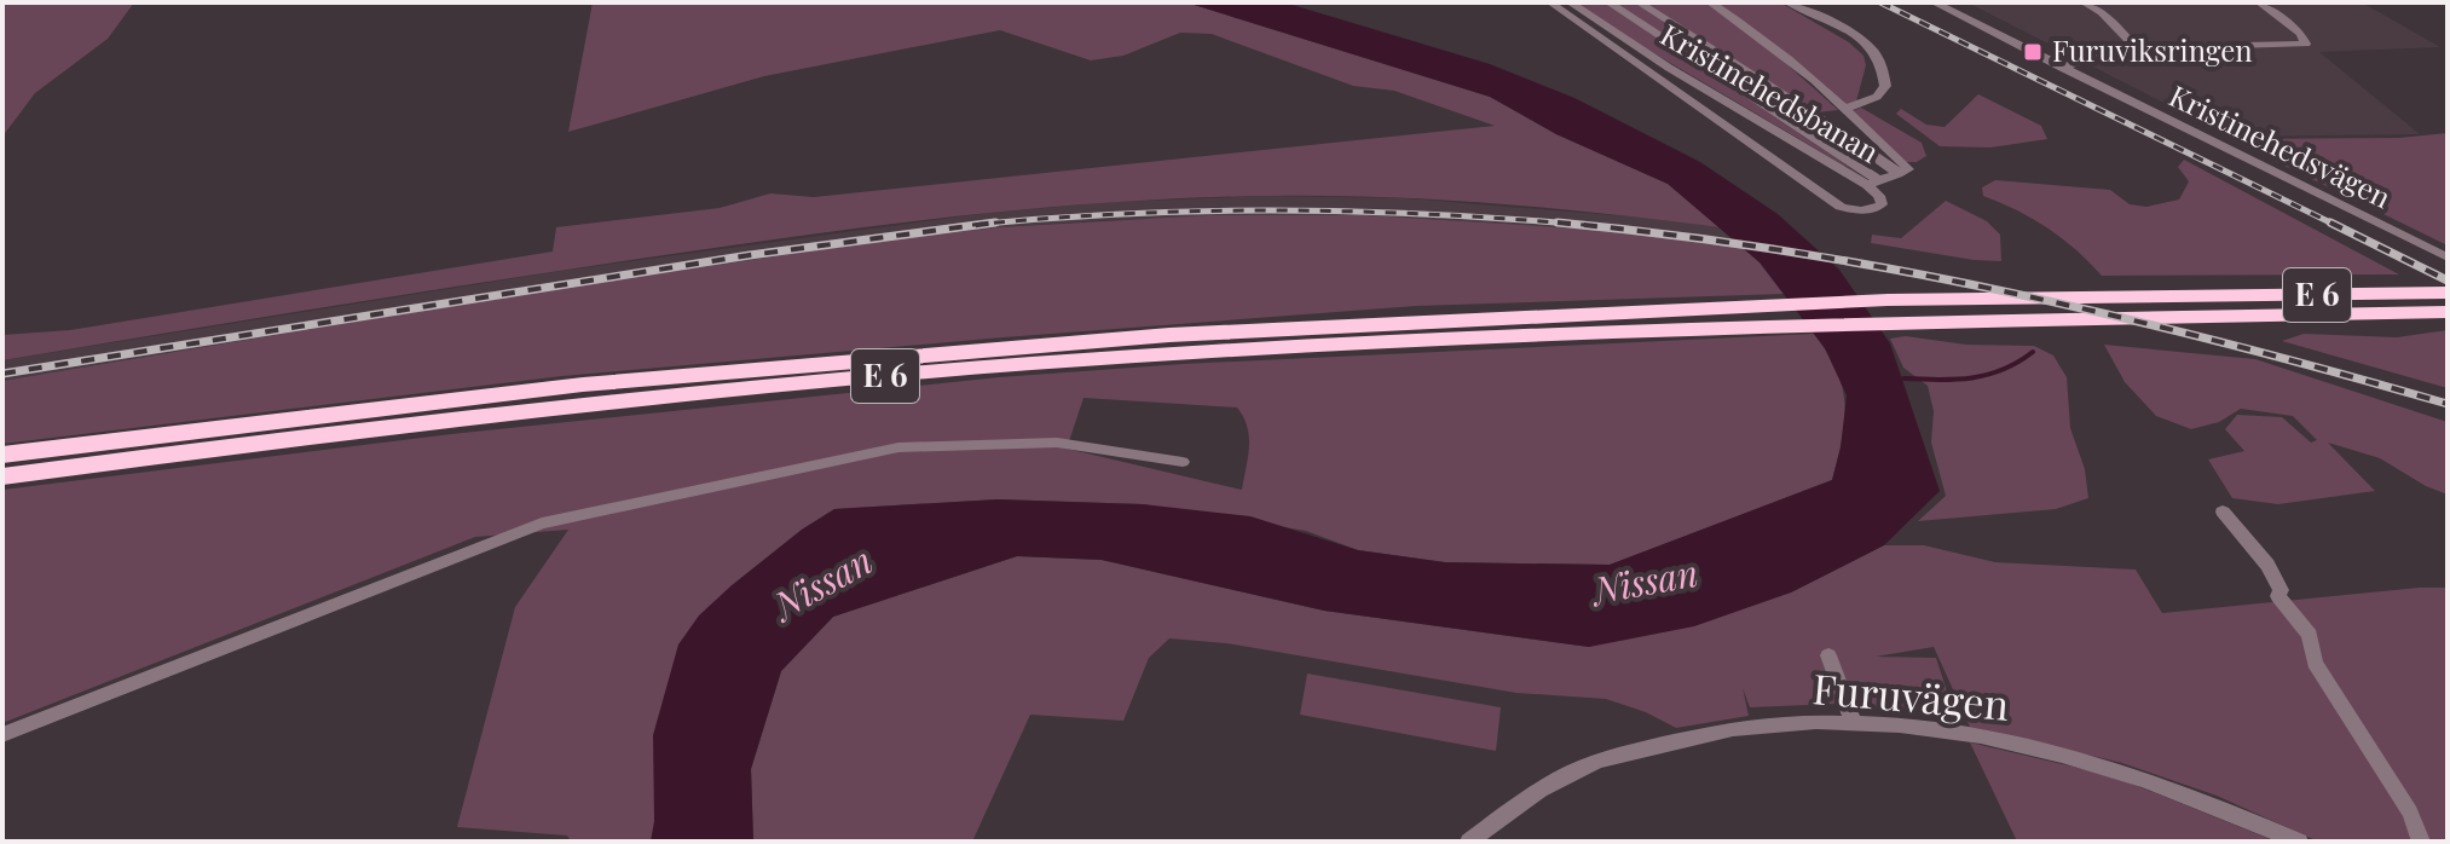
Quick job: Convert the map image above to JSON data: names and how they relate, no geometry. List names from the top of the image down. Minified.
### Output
{"streets":{"highway":["E 6"],"street":["Kristinehedsbanan","Kristinehedsvägen","Furuvägen"]},"water":["Nissan"],"places":{"transit":["Furuviksringen"]}}
